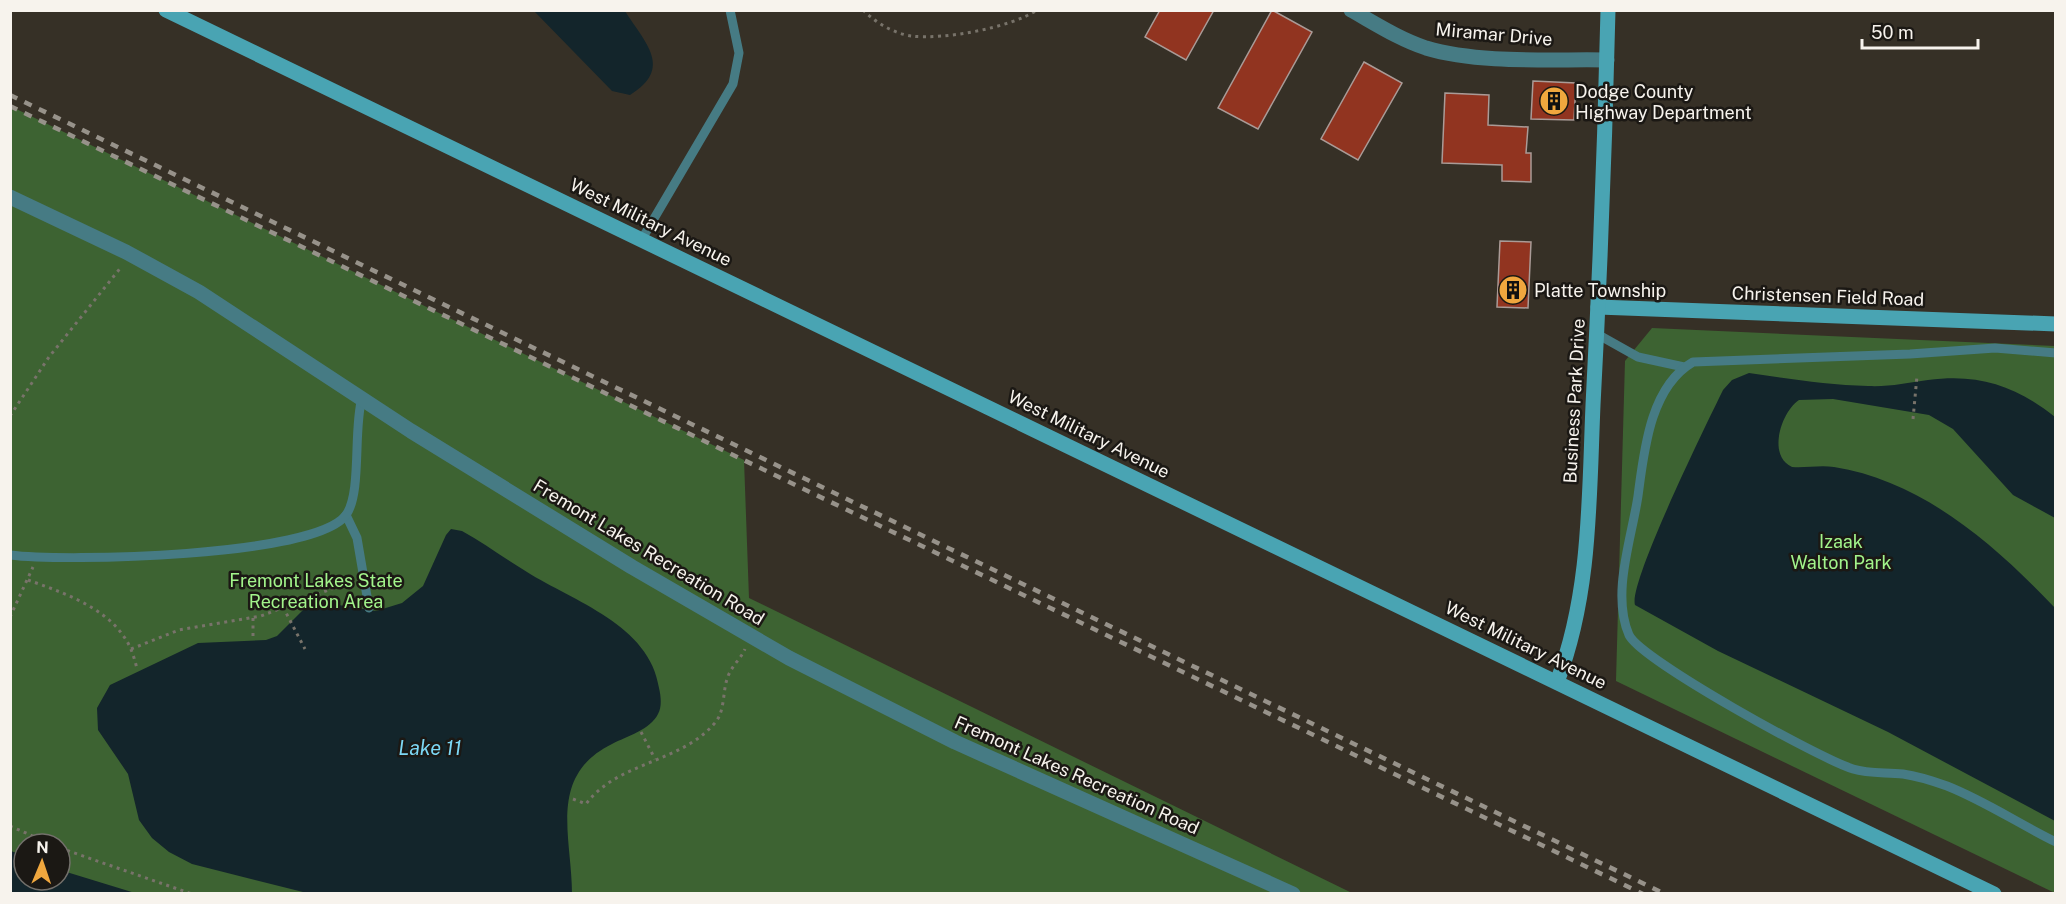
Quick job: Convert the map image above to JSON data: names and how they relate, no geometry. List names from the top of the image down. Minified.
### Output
{"streets":{"street":["Miramar Drive","West Military Avenue","Christensen Field Road","Business Park Drive","Fremont Lakes Recreation Road"]},"crossings":[["Miramar Drive","Business Park Drive"],["West Military Avenue","Business Park Drive"],["Christensen Field Road","Business Park Drive"]],"water":["Lake 11"],"parks":["Izaak Walton Park","Fremont Lakes State Recreation Area"],"places":{"building":["Dodge County Highway Department","Platte Township"]},"scale_bar":"50 m","north":"top"}
